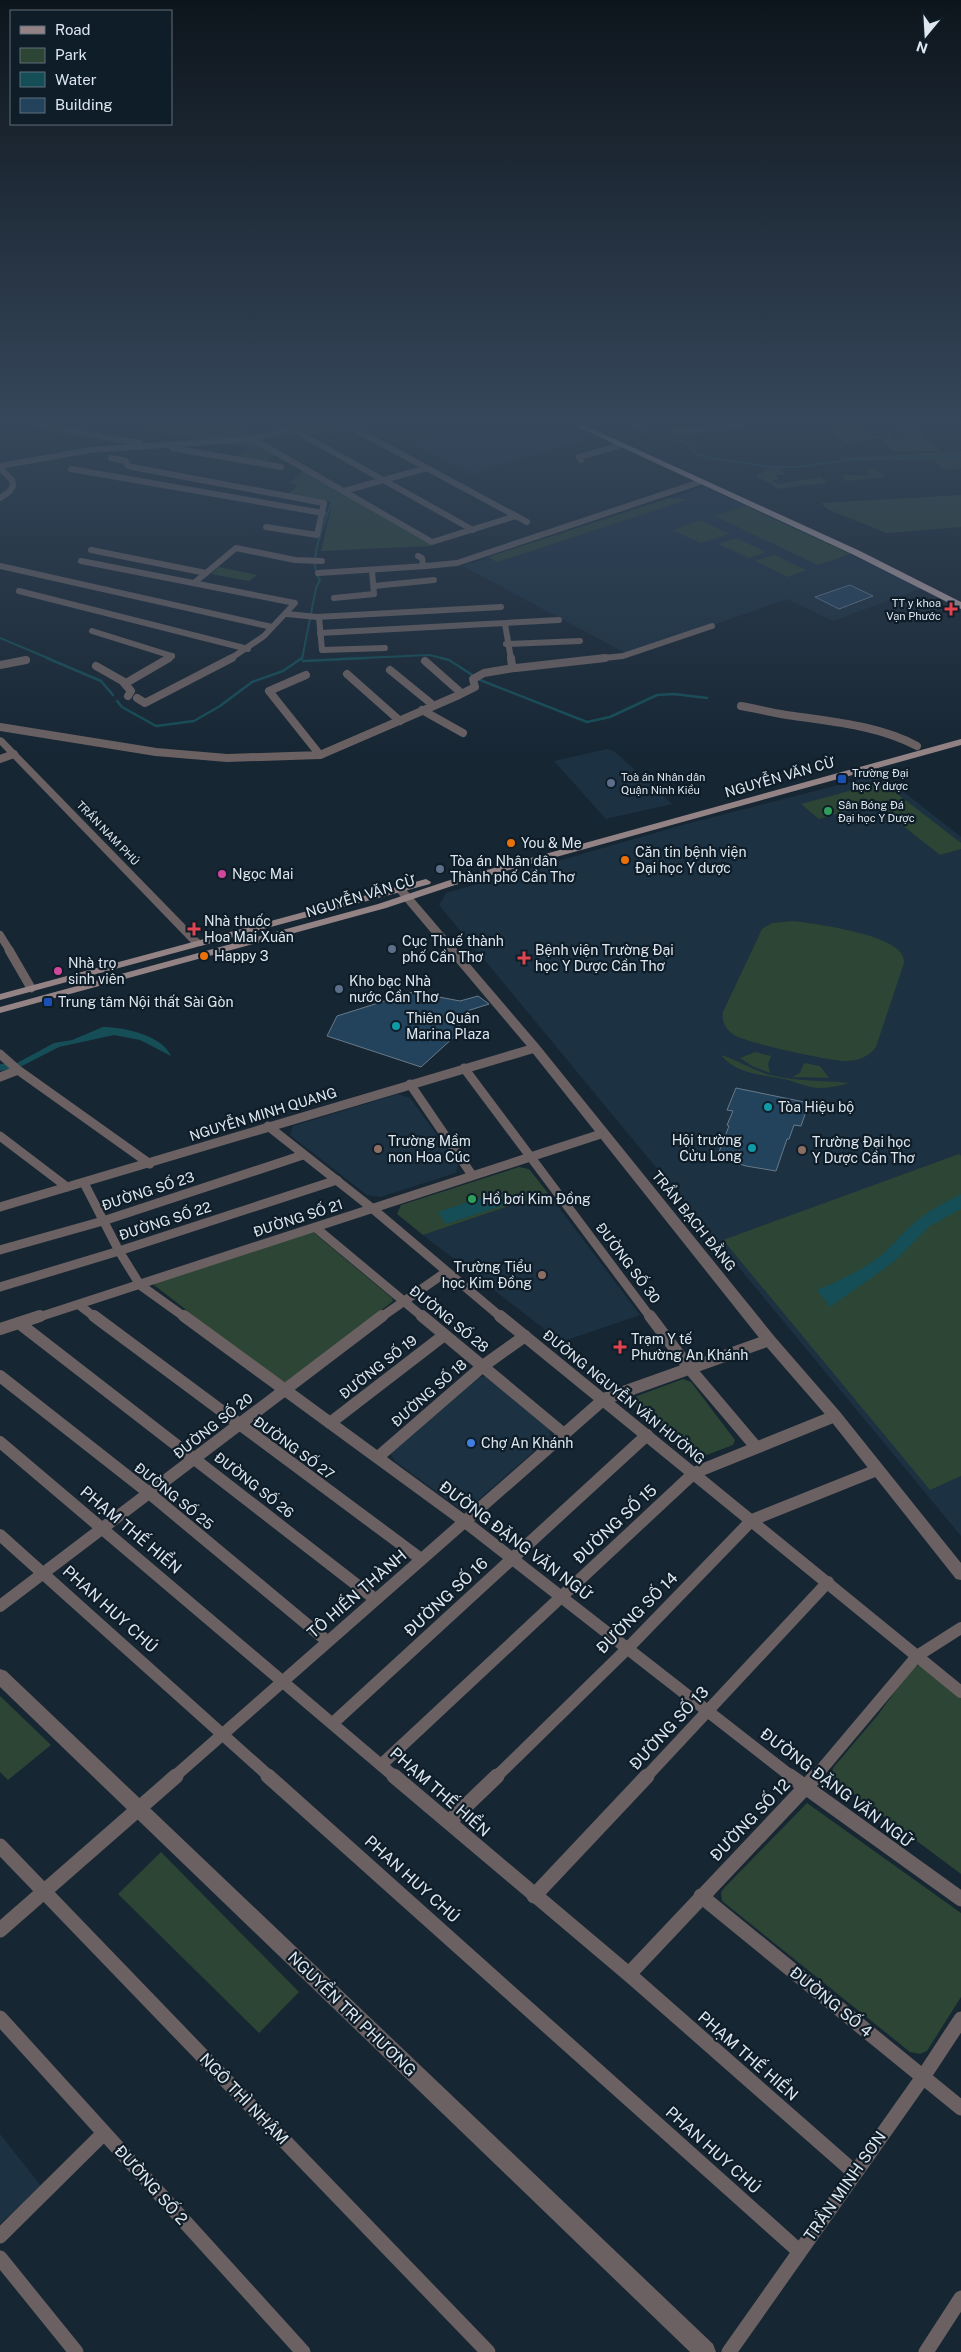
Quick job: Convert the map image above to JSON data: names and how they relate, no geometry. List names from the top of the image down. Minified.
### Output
{"streets":{"main road":["NGUYỄN VĂN CỪ"],"street":["TRẦN NAM PHÚ","NGUYỄN MINH QUANG","ĐƯỜNG SỐ 23","ĐƯỜNG SỐ 21","ĐƯỜNG SỐ 22","TRẦN BẠCH ĐẰNG","ĐƯỜNG SỐ 30","ĐƯỜNG SỐ 28","ĐƯỜNG SỐ 19","ĐƯỜNG SỐ 18","ĐƯỜNG NGUYỄN VĂN HƯỞNG","ĐƯỜNG SỐ 20","ĐƯỜNG SỐ 27","ĐƯỜNG SỐ 26","ĐƯỜNG SỐ 25","ĐƯỜNG SỐ 15","PHẠM THẾ HIỂN","ĐƯỜNG ĐẶNG VĂN NGỮ","TÔ HIẾN THÀNH","ĐƯỜNG SỐ 16","PHAN HUY CHÚ","ĐƯỜNG SỐ 14","ĐƯỜNG SỐ 13","ĐƯỜNG SỐ 12","ĐƯỜNG SỐ 4","NGUYỂN TRI PHƯƠNG","NGÔ THÌ NHẬM","ĐƯỜNG SỐ 2","TRẦN MINH SƠN"]},"crossings":[["NGUYỄN VĂN CỪ","TRẦN NAM PHÚ"],["NGUYỄN VĂN CỪ","TRẦN BẠCH ĐẰNG"],["NGUYỄN MINH QUANG","TRẦN BẠCH ĐẰNG"],["NGUYỄN MINH QUANG","ĐƯỜNG SỐ 30"],["NGUYỄN MINH QUANG","ĐƯỜNG NGUYỄN VĂN HƯỞNG"],["NGUYỄN MINH QUANG","ĐƯỜNG ĐẶNG VĂN NGỮ"],["ĐƯỜNG SỐ 23","ĐƯỜNG NGUYỄN VĂN HƯỞNG"],["ĐƯỜNG SỐ 23","ĐƯỜNG ĐẶNG VĂN NGỮ"],["ĐƯỜNG SỐ 21","TRẦN BẠCH ĐẰNG"],["ĐƯỜNG SỐ 21","ĐƯỜNG SỐ 30"],["ĐƯỜNG SỐ 21","ĐƯỜNG SỐ 28"],["ĐƯỜNG SỐ 21","ĐƯỜNG NGUYỄN VĂN HƯỞNG"],["ĐƯỜNG SỐ 21","ĐƯỜNG SỐ 27"],["ĐƯỜNG SỐ 21","ĐƯỜNG SỐ 26"],["ĐƯỜNG SỐ 21","ĐƯỜNG ĐẶNG VĂN NGỮ"],["ĐƯỜNG SỐ 22","ĐƯỜNG NGUYỄN VĂN HƯỞNG"],["ĐƯỜNG SỐ 22","ĐƯỜNG ĐẶNG VĂN NGỮ"],["TRẦN BẠCH ĐẰNG","ĐƯỜNG SỐ 15"],["TRẦN BẠCH ĐẰNG","TÔ HIẾN THÀNH"],["TRẦN BẠCH ĐẰNG","ĐƯỜNG SỐ 14"],["ĐƯỜNG SỐ 30","ĐƯỜNG SỐ 15"],["ĐƯỜNG SỐ 30","TÔ HIẾN THÀNH"],["ĐƯỜNG SỐ 28","ĐƯỜNG SỐ 19"],["ĐƯỜNG SỐ 28","ĐƯỜNG SỐ 18"],["ĐƯỜNG SỐ 28","ĐƯỜNG SỐ 20"],["ĐƯỜNG SỐ 28","TÔ HIẾN THÀNH"],["ĐƯỜNG SỐ 19","ĐƯỜNG ĐẶNG VĂN NGỮ"],["ĐƯỜNG SỐ 18","ĐƯỜNG NGUYỄN VĂN HƯỞNG"],["ĐƯỜNG SỐ 18","ĐƯỜNG ĐẶNG VĂN NGỮ"],["ĐƯỜNG NGUYỄN VĂN HƯỞNG","ĐƯỜNG SỐ 20"],["ĐƯỜNG NGUYỄN VĂN HƯỞNG","ĐƯỜNG SỐ 15"],["ĐƯỜNG NGUYỄN VĂN HƯỞNG","TÔ HIẾN THÀNH"],["ĐƯỜNG NGUYỄN VĂN HƯỞNG","ĐƯỜNG SỐ 16"],["ĐƯỜNG NGUYỄN VĂN HƯỞNG","ĐƯỜNG SỐ 14"],["ĐƯỜNG NGUYỄN VĂN HƯỞNG","ĐƯỜNG SỐ 13"],["ĐƯỜNG NGUYỄN VĂN HƯỞNG","ĐƯỜNG SỐ 12"],["ĐƯỜNG SỐ 20","ĐƯỜNG SỐ 27"],["ĐƯỜNG SỐ 20","ĐƯỜNG SỐ 26"],["ĐƯỜNG SỐ 20","ĐƯỜNG SỐ 25"],["ĐƯỜNG SỐ 20","PHẠM THẾ HIỂN"],["ĐƯỜNG SỐ 20","ĐƯỜNG ĐẶNG VĂN NGỮ"],["ĐƯỜNG SỐ 20","PHAN HUY CHÚ"],["ĐƯỜNG SỐ 27","TÔ HIẾN THÀNH"],["ĐƯỜNG SỐ 26","TÔ HIẾN THÀNH"],["ĐƯỜNG SỐ 25","TÔ HIẾN THÀNH"],["ĐƯỜNG SỐ 15","PHẠM THẾ HIỂN"],["ĐƯỜNG SỐ 15","ĐƯỜNG ĐẶNG VĂN NGỮ"],["PHẠM THẾ HIỂN","TÔ HIẾN THÀNH"],["PHẠM THẾ HIỂN","ĐƯỜNG SỐ 16"],["PHẠM THẾ HIỂN","ĐƯỜNG SỐ 14"],["PHẠM THẾ HIỂN","ĐƯỜNG SỐ 13"],["PHẠM THẾ HIỂN","ĐƯỜNG SỐ 12"],["PHẠM THẾ HIỂN","TRẦN MINH SƠN"],["ĐƯỜNG ĐẶNG VĂN NGỮ","TÔ HIẾN THÀNH"],["ĐƯỜNG ĐẶNG VĂN NGỮ","ĐƯỜNG SỐ 16"],["ĐƯỜNG ĐẶNG VĂN NGỮ","ĐƯỜNG SỐ 14"],["ĐƯỜNG ĐẶNG VĂN NGỮ","ĐƯỜNG SỐ 13"],["ĐƯỜNG ĐẶNG VĂN NGỮ","ĐƯỜNG SỐ 12"],["TÔ HIẾN THÀNH","PHAN HUY CHÚ"],["TÔ HIẾN THÀNH","NGUYỂN TRI PHƯƠNG"],["TÔ HIẾN THÀNH","NGÔ THÌ NHẬM"],["PHAN HUY CHÚ","TRẦN MINH SƠN"],["ĐƯỜNG SỐ 12","ĐƯỜNG SỐ 4"],["ĐƯỜNG SỐ 4","TRẦN MINH SƠN"]],"places":{"health":["TT y khoa Vạn Phước","Nhà thuốc Hoa Mai Xuân","Bệnh viện Trường Đại học Y Dược Cần Thơ","Trạm Y tế Phường An Khánh"],"transit":["Trường Đại học Y dược","Trung tâm Nội thất Sài Gòn"],"other":["Toà án Nhân dân Quận Ninh Kiều","Sân Bóng Đá Đại học Y Dược","You & Me","Căn tin bệnh viện Đại học Y dược","Tòa án Nhân dân Thành phố Cần Thơ","Ngọc Mai","Cục Thuế thành phố Cần Thơ","Happy 3","Nhà trọ sinh viên","Kho bạc Nhà nước Cần Thơ","Thiên Quân Marina Plaza","Tòa Hiệu bộ","Hội trường Cửu Long","Trường Mầm non Hoa Cúc","Trường Đại học Y Dược Cần Thơ","Hồ bơi Kim Đồng","Trường Tiểu học Kim Đồng","Chợ An Khánh"]},"legend":["Road","Park","Water","Building"],"north":"bottom"}
